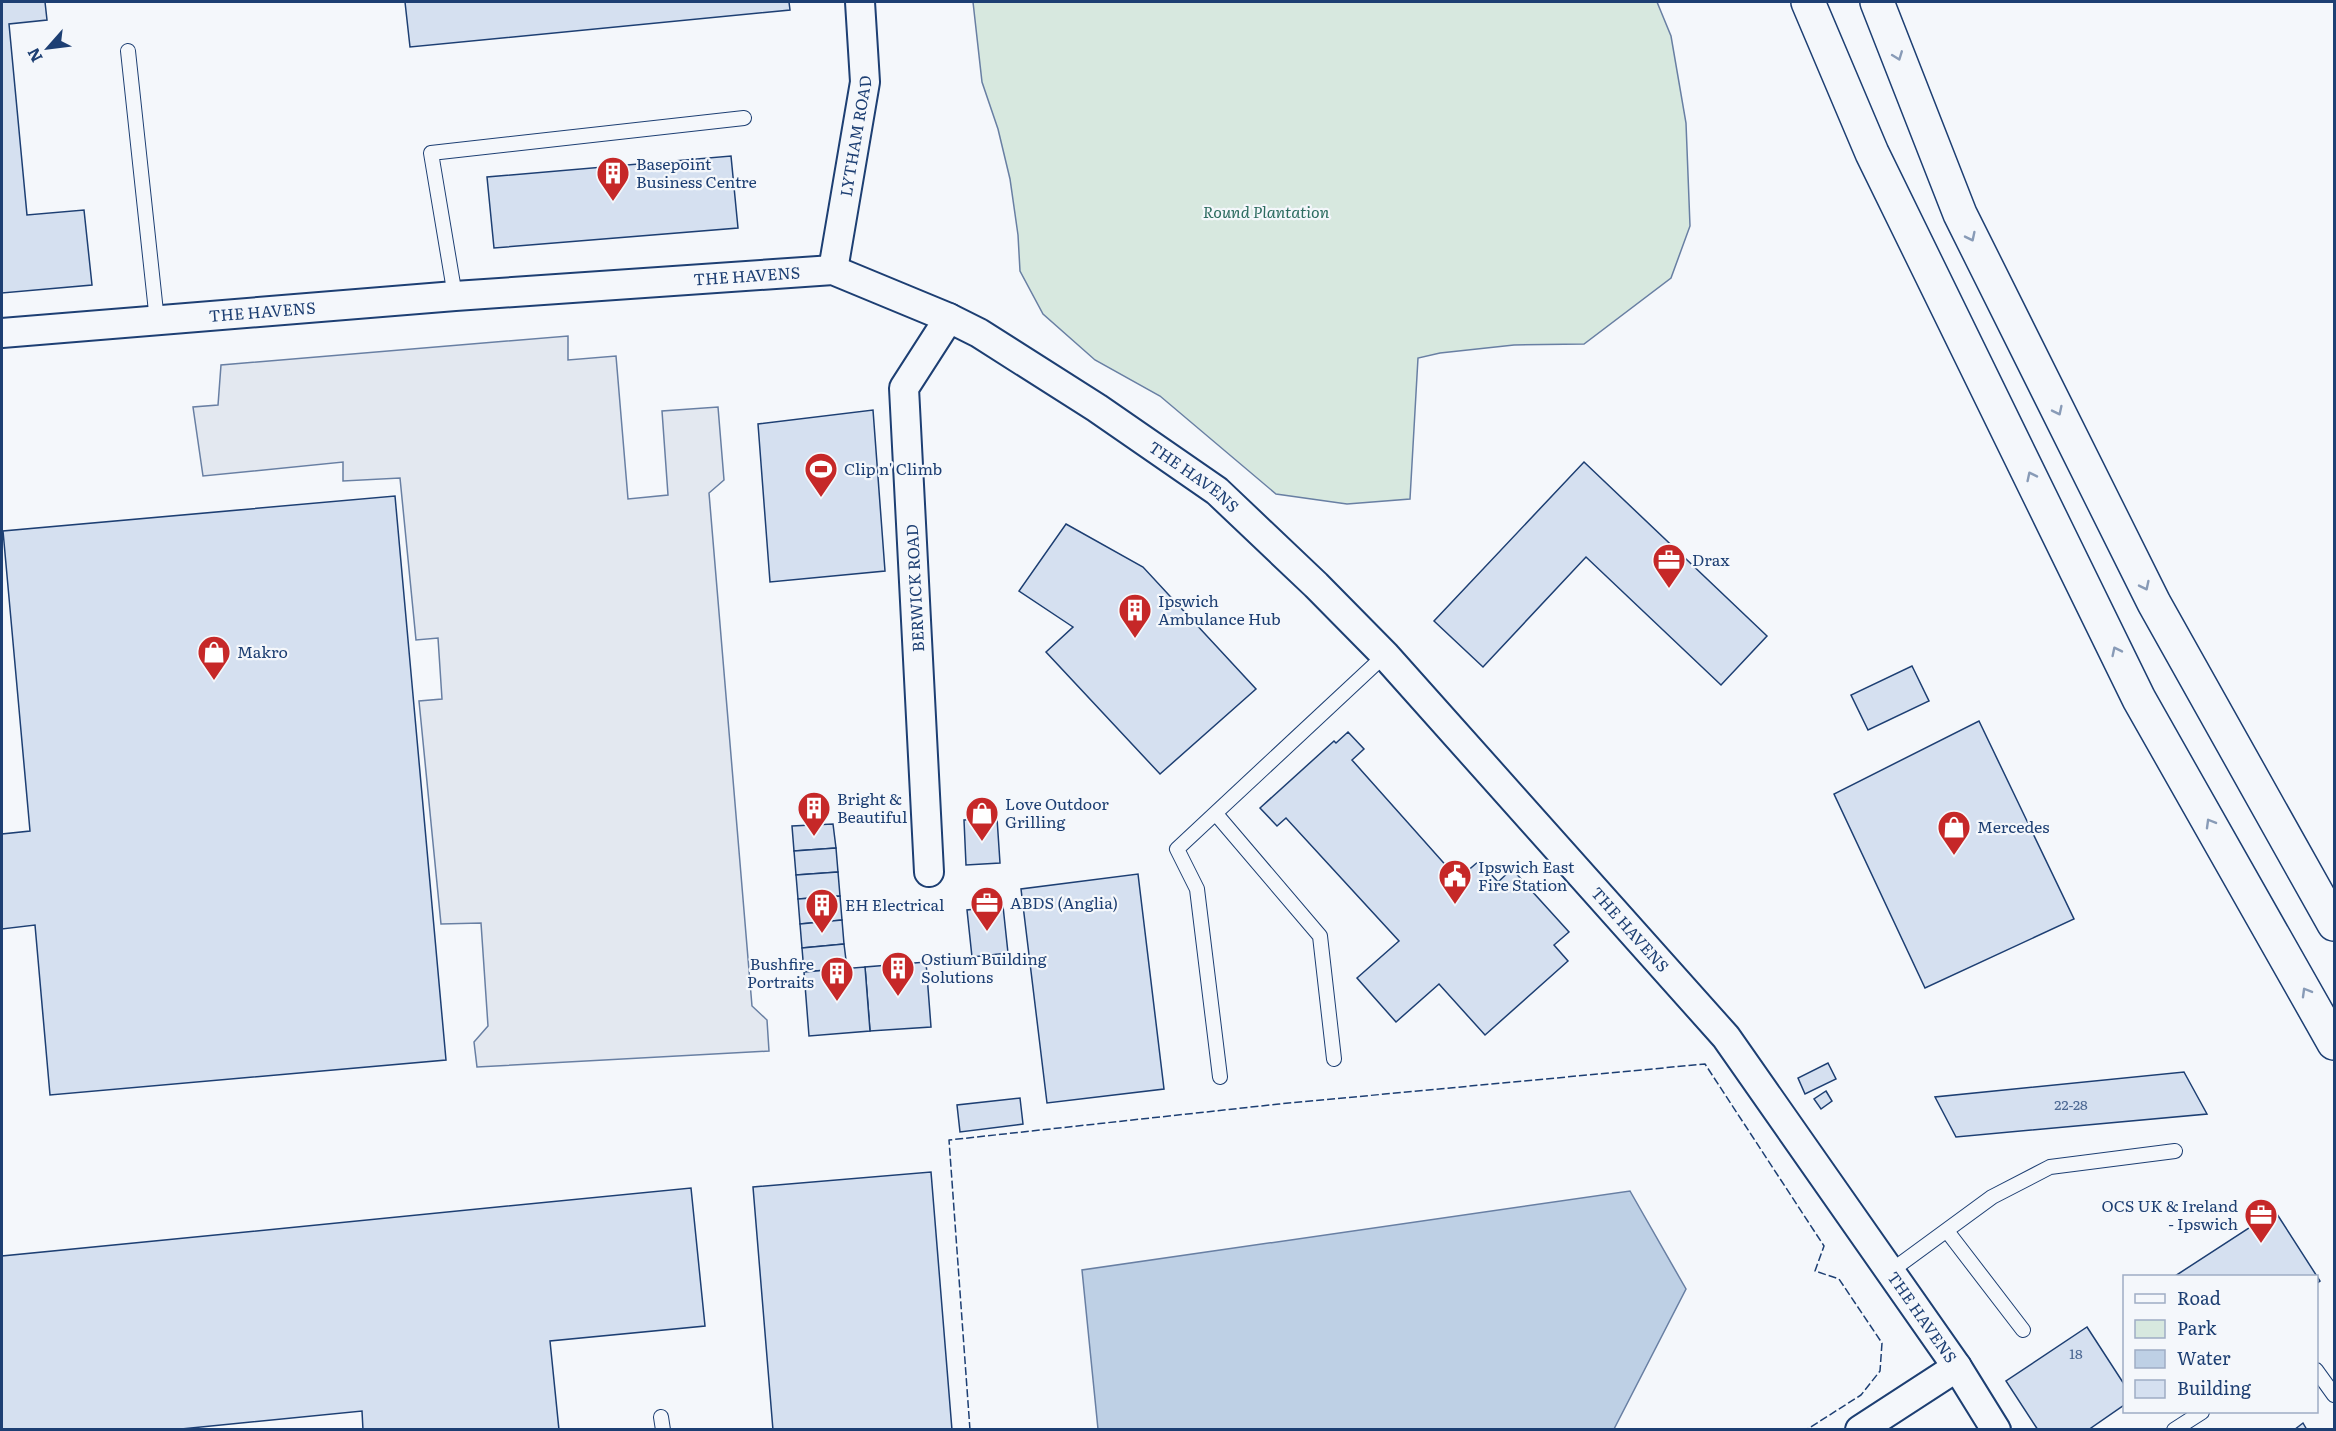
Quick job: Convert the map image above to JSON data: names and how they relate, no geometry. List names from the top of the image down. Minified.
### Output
{"streets":{"street":["LYTHAM ROAD","THE HAVENS","BERWICK ROAD"]},"crossings":[["LYTHAM ROAD","THE HAVENS"],["THE HAVENS","BERWICK ROAD"]],"parks":["Round Plantation"],"places":{"building":["Basepoint Business Centre","Ipswich Ambulance Hub","Bright & Beautiful","EH Electrical","Ostium Building Solutions","Bushfire Portraits"],"sports":["Clip n' Climb"],"office":["Drax","ABDS (Anglia)","OCS UK & Ireland - Ipswich"],"shop":["Makro","Love Outdoor Grilling","Mercedes"],"public building":["Ipswich East Fire Station"]},"house_numbers":["22-28","18"],"legend":["Road","Park","Water","Building"],"north":"bottom left"}
